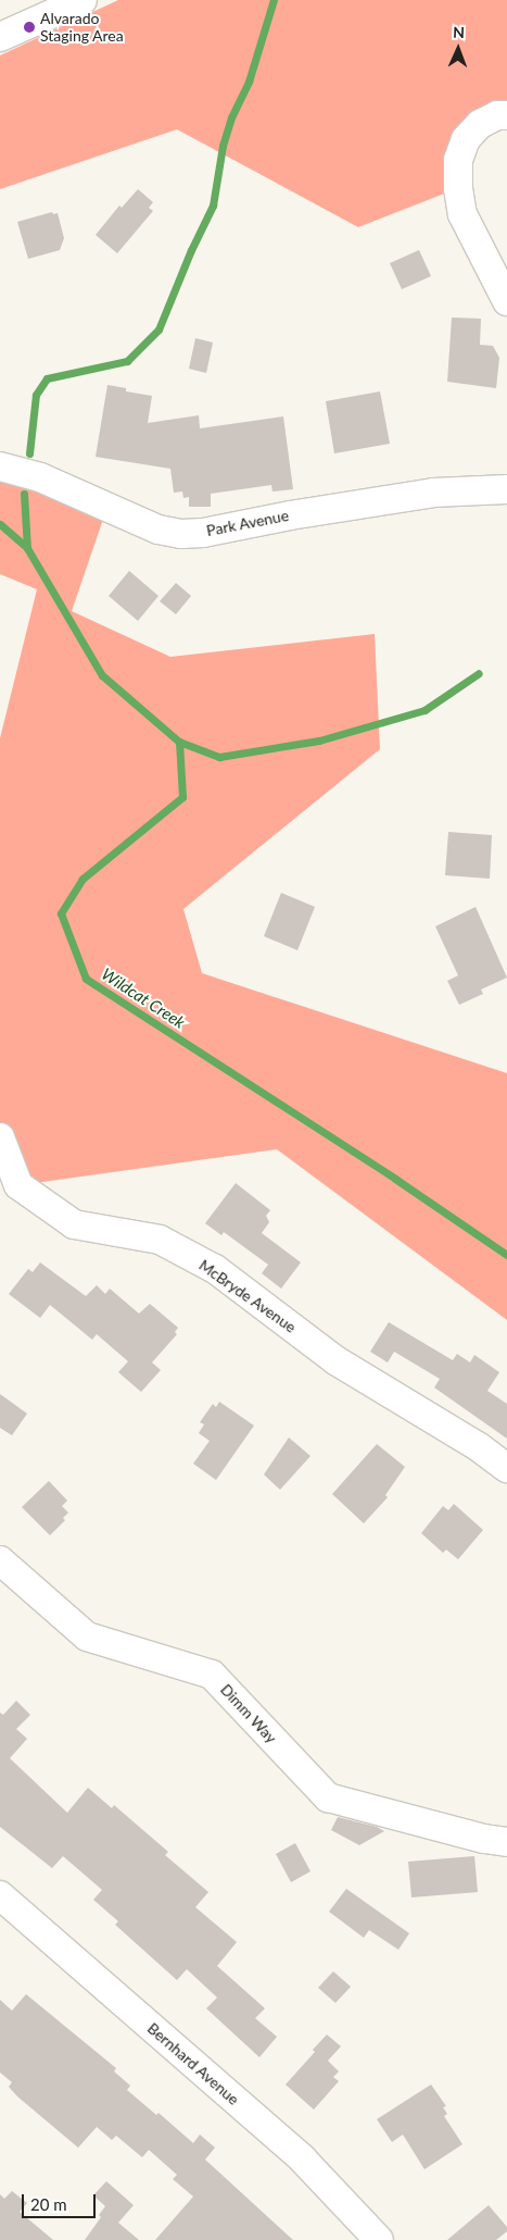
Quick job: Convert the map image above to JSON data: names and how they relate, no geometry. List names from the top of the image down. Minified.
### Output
{"streets":{"street":["Park Avenue","McBryde Avenue","Dimm Way","Bernhard Avenue"]},"water":["Wildcat Creek"],"places":["Alvarado Staging Area"],"scale_bar":"20 m","north":"top"}
